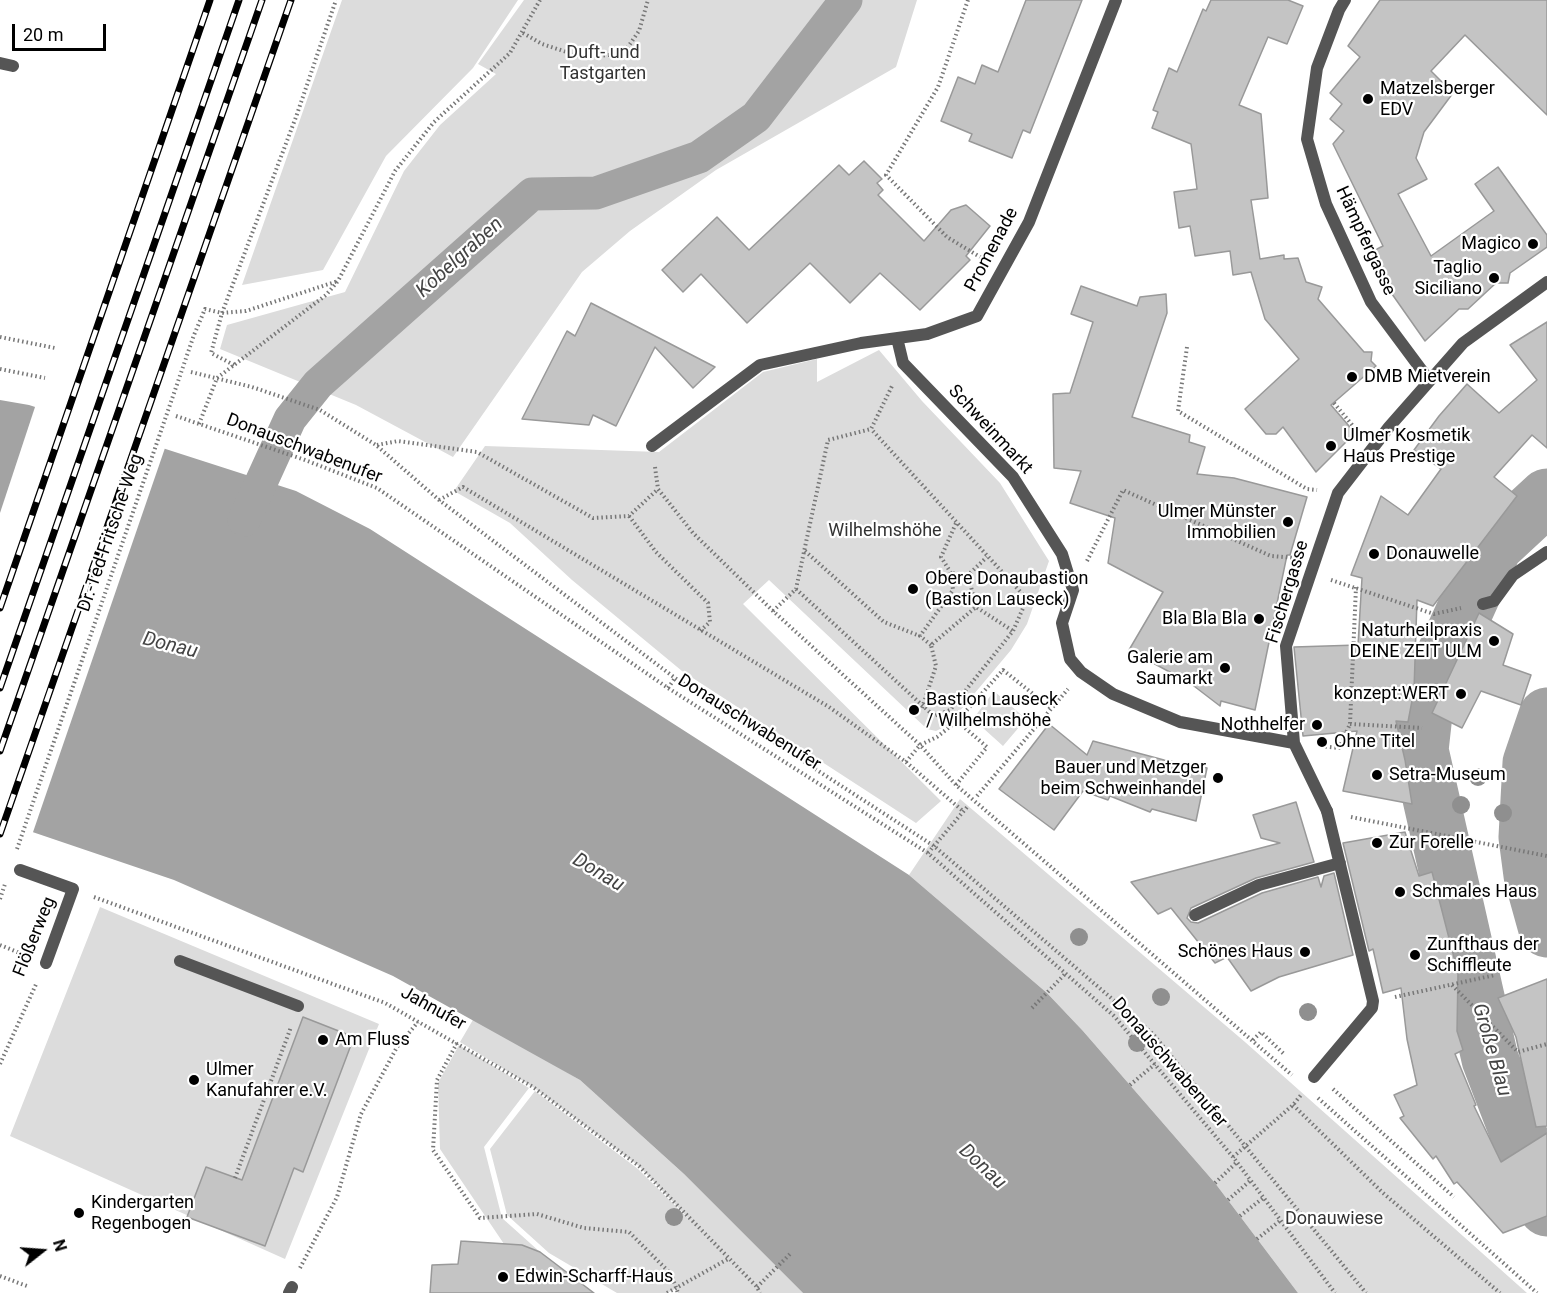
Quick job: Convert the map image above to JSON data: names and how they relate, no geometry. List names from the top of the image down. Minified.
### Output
{"streets":{"street":["Hämpfergasse","Promenade","Schweinmarkt","Fischergasse","Flößerweg"],"path":["Donauschwabenufer","Dr.-Ted-Fritsche-Weg","Jahnufer"]},"crossings":[["Hämpfergasse","Fischergasse"],["Flößerweg","Jahnufer"]],"water":["Kobelgraben","Donau","Große Blau"],"parks":["Duft- und Tastgarten","Wilhelmshöhe","Donauwiese"],"places":["Matzelsberger EDV","Magico","Taglio Siciliano","DMB Mietverein","Ulmer Kosmetik Haus Prestige","Ulmer Münster Immobilien","Donauwelle","Obere Donaubastion (Bastion Lauseck)","Bla Bla Bla","Naturheilpraxis DEINE ZEIT ULM","Galerie am Saumarkt","konzept:WERT","Bastion Lauseck / Wilhelmshöhe","Nothhelfer","Ohne Titel","Setra-Museum","Bauer und Metzger beim Schweinhandel","Zur Forelle","Schmales Haus","Schönes Haus","Zunfthaus der Schiffleute","Am Fluss","Ulmer Kanufahrer e.V.","Kindergarten Regenbogen","Edwin-Scharff-Haus"],"scale_bar":"20 m","north":"right"}
